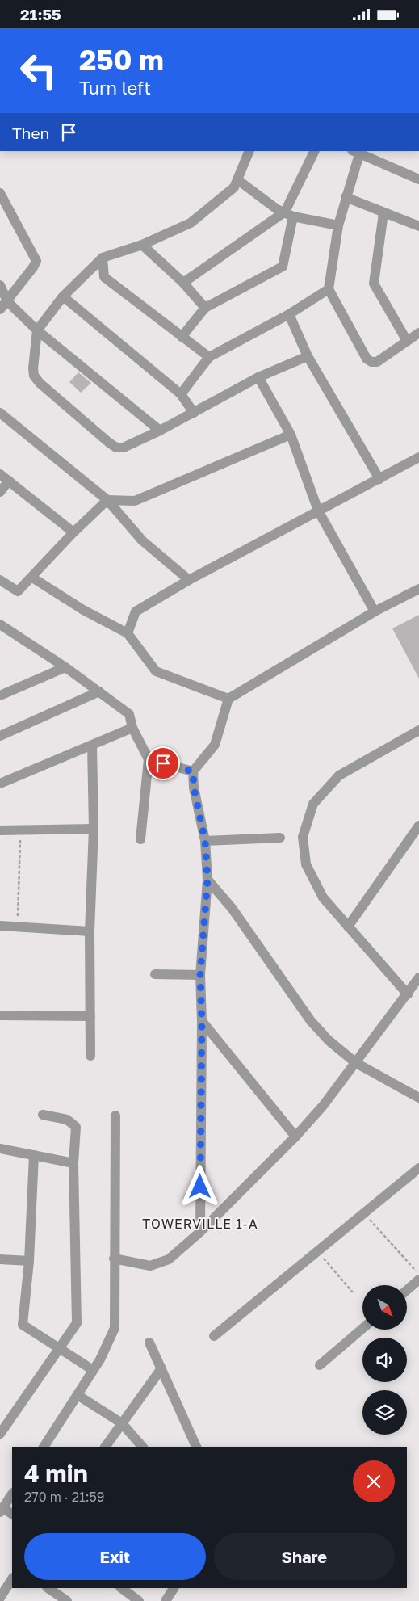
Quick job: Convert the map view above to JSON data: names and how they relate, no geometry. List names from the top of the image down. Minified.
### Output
{"districts":["TOWERVILLE 1-A"],"north":"bottom right","page":{"status":"21:55","turn":["250 m","Turn left"],"then":"Then","heading":["4 min","270 m · 21:59"],"buttons":["Exit","Share"]}}
